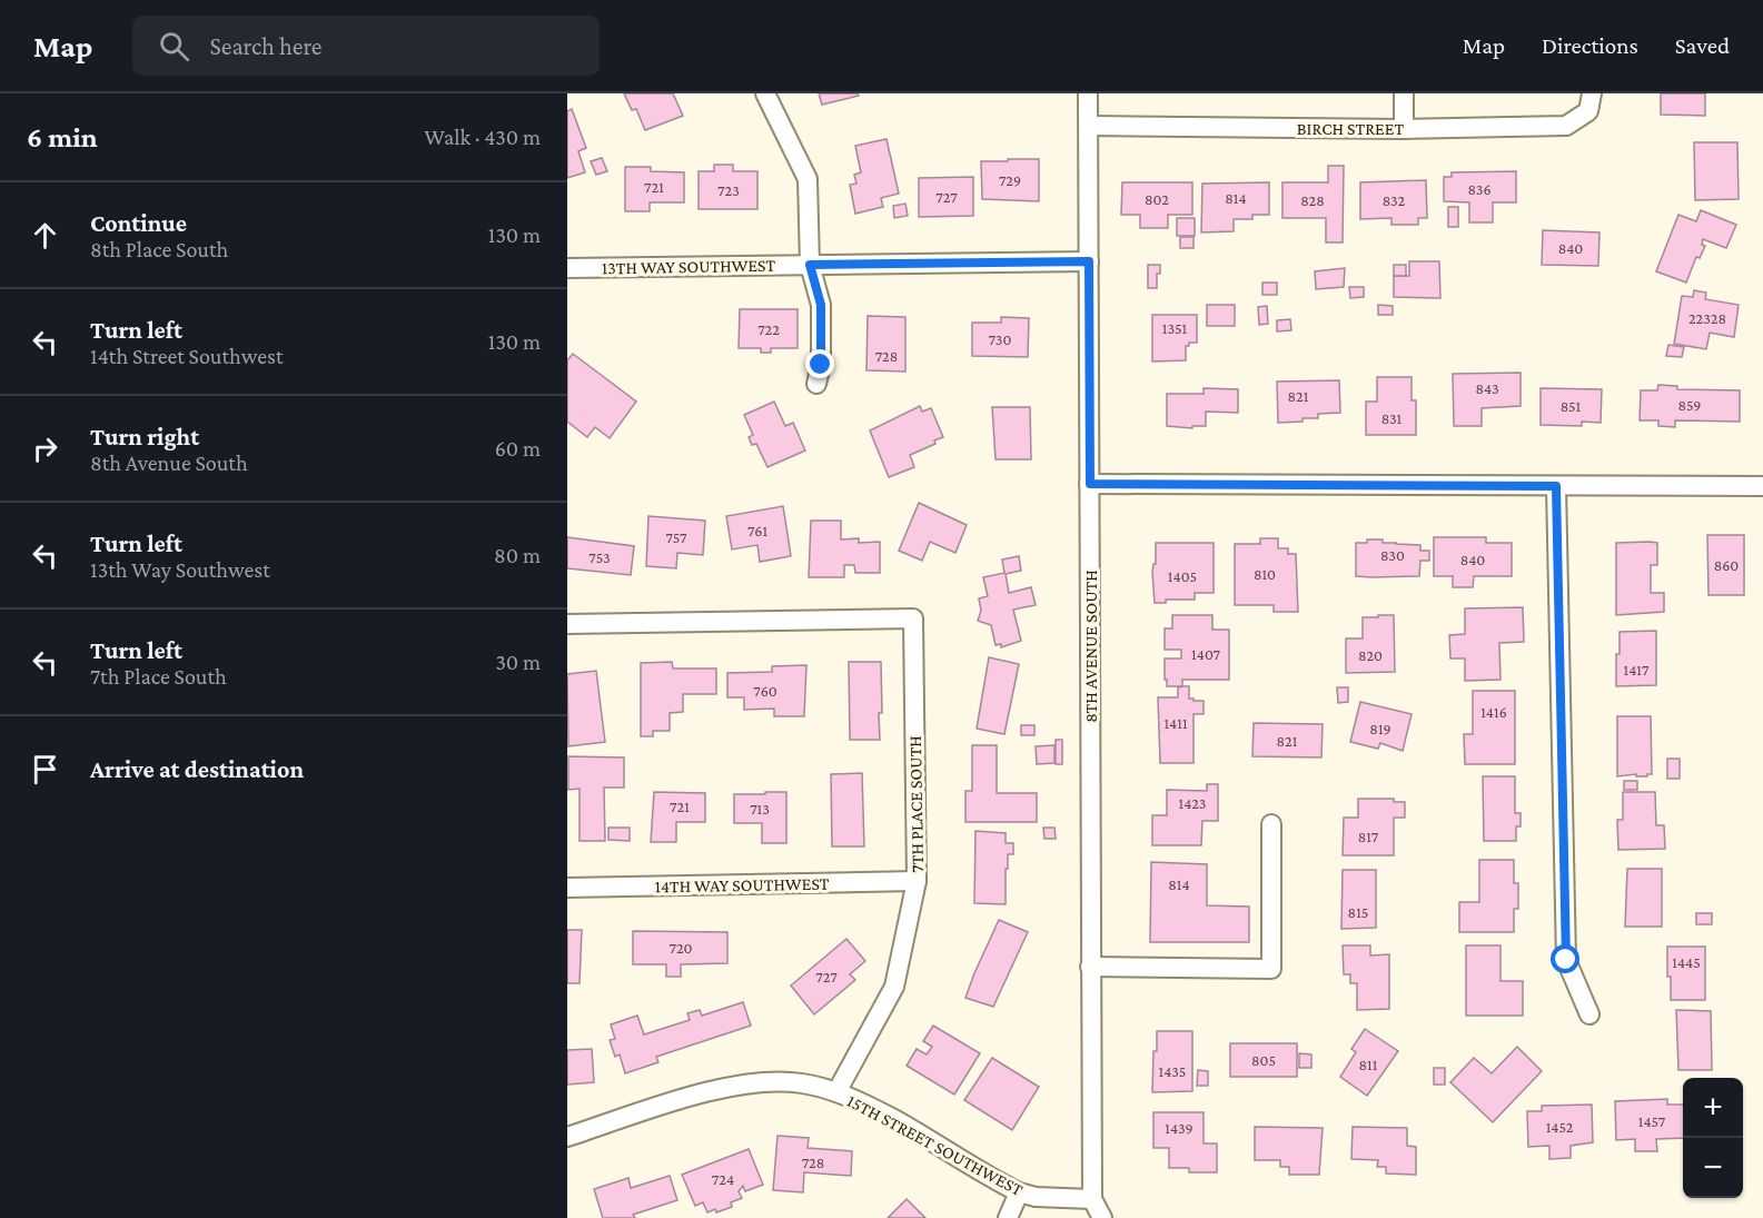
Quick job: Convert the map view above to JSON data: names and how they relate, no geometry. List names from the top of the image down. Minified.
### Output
{"streets":{"street":["BIRCH STREET","13TH WAY SOUTHWEST","8TH AVENUE SOUTH","7TH PLACE SOUTH","14TH WAY SOUTHWEST","15TH STREET SOUTHWEST"]},"crossings":[["BIRCH STREET","8TH AVENUE SOUTH"],["13TH WAY SOUTHWEST","8TH AVENUE SOUTH"],["8TH AVENUE SOUTH","15TH STREET SOUTHWEST"],["7TH PLACE SOUTH","14TH WAY SOUTHWEST"],["7TH PLACE SOUTH","15TH STREET SOUTHWEST"]],"house_numbers":["729","721","836","723","727","814","802","828","832","840","22328","1351","722","730","728","843","821","859","851","831","761","757","830","753","840","860","810","1405","1407","820","1417","760","1416","1411","819","821","1423","721","713","817","814","815","720","1445","727","805","811","1435","1457","1452","1439","728","724"],"page":{"header":"Map","search":"Search here","nav":["Map","Directions","Saved"],"heading":["6 min","Walk · 430 m"],"list":[["Continue","8th Place South","130 m"],["Turn left","14th Street Southwest","130 m"],["Turn right","8th Avenue South","60 m"],["Turn left","13th Way Southwest","80 m"],["Turn left","7th Place South","30 m"],"Arrive at destination"],"map_buttons":["+","−"]}}
